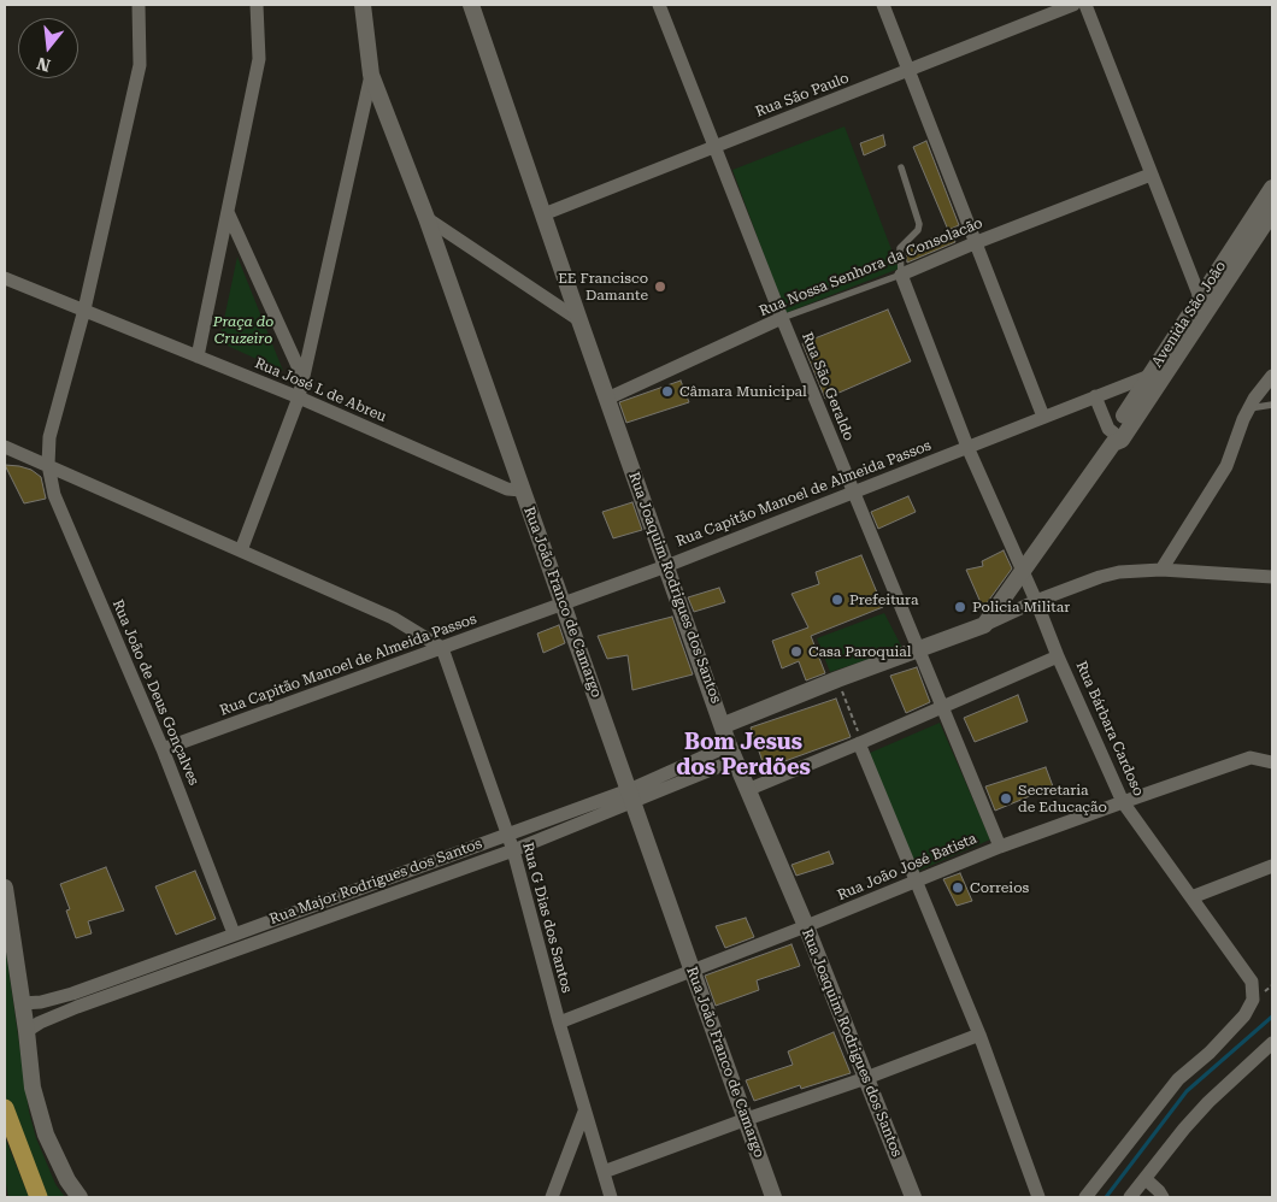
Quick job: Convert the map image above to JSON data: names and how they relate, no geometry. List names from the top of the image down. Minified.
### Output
{"streets":{"street":["Rua São Paulo","Rua Nossa Senhora da Consolacão","Avenida São João","Rua São Geraldo","Rua José L de Abreu","Rua Capitão Manoel de Almeida Passos","Rua Joaquim Rodrigues dos Santos","Rua João Franco de Camargo","Rua João de Deus Gonçalves","Rua Bárbara Cardoso","Rua João José Batista","Rua Major Rodrigues dos Santos","Rua G Dias dos Santos"]},"crossings":[["Rua São Paulo","Rua São Geraldo"],["Rua São Paulo","Rua Joaquim Rodrigues dos Santos"],["Rua Nossa Senhora da Consolacão","Rua São Geraldo"],["Rua Nossa Senhora da Consolacão","Rua Joaquim Rodrigues dos Santos"],["Rua Nossa Senhora da Consolacão","Rua Bárbara Cardoso"],["Avenida São João","Rua Capitão Manoel de Almeida Passos"],["Avenida São João","Rua Bárbara Cardoso"],["Rua São Geraldo","Rua Capitão Manoel de Almeida Passos"],["Rua São Geraldo","Rua João José Batista"],["Rua José L de Abreu","Rua João Franco de Camargo"],["Rua José L de Abreu","Rua João de Deus Gonçalves"],["Rua Capitão Manoel de Almeida Passos","Rua Joaquim Rodrigues dos Santos"],["Rua Capitão Manoel de Almeida Passos","Rua João Franco de Camargo"],["Rua Capitão Manoel de Almeida Passos","Rua João de Deus Gonçalves"],["Rua Capitão Manoel de Almeida Passos","Rua Bárbara Cardoso"],["Rua Capitão Manoel de Almeida Passos","Rua G Dias dos Santos"],["Rua Joaquim Rodrigues dos Santos","Rua João José Batista"],["Rua Joaquim Rodrigues dos Santos","Rua Major Rodrigues dos Santos"],["Rua João Franco de Camargo","Rua João José Batista"],["Rua João Franco de Camargo","Rua Major Rodrigues dos Santos"],["Rua João de Deus Gonçalves","Rua Major Rodrigues dos Santos"],["Rua Bárbara Cardoso","Rua João José Batista"],["Rua João José Batista","Rua G Dias dos Santos"],["Rua Major Rodrigues dos Santos","Rua G Dias dos Santos"]],"districts":["Bom Jesus dos Perdões"],"parks":["Praça do Cruzeiro"],"places":["EE Francisco Damante","Câmara Municipal","Prefeitura","Policia Militar","Casa Paroquial","Secretaria de Educação","Correios"],"north":"bottom"}
